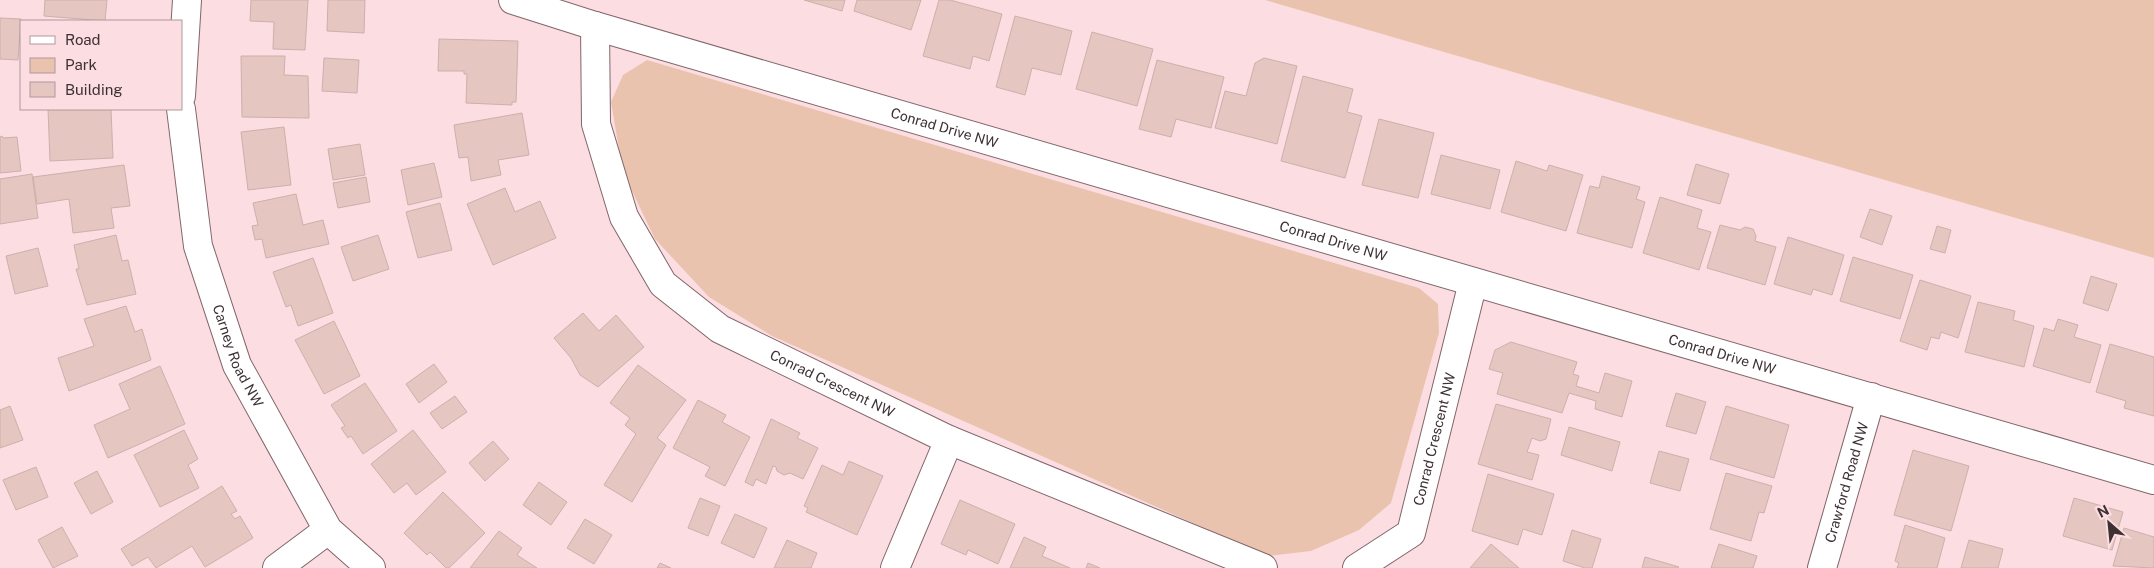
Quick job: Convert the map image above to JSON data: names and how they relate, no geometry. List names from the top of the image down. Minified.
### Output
{"streets":{"street":["Conrad Drive NW","Carney Road NW","Conrad Crescent NW","Crawford Road NW"]},"crossings":[["Conrad Drive NW","Conrad Crescent NW"],["Conrad Drive NW","Crawford Road NW"]],"legend":["Road","Park","Building"],"north":"top left"}
